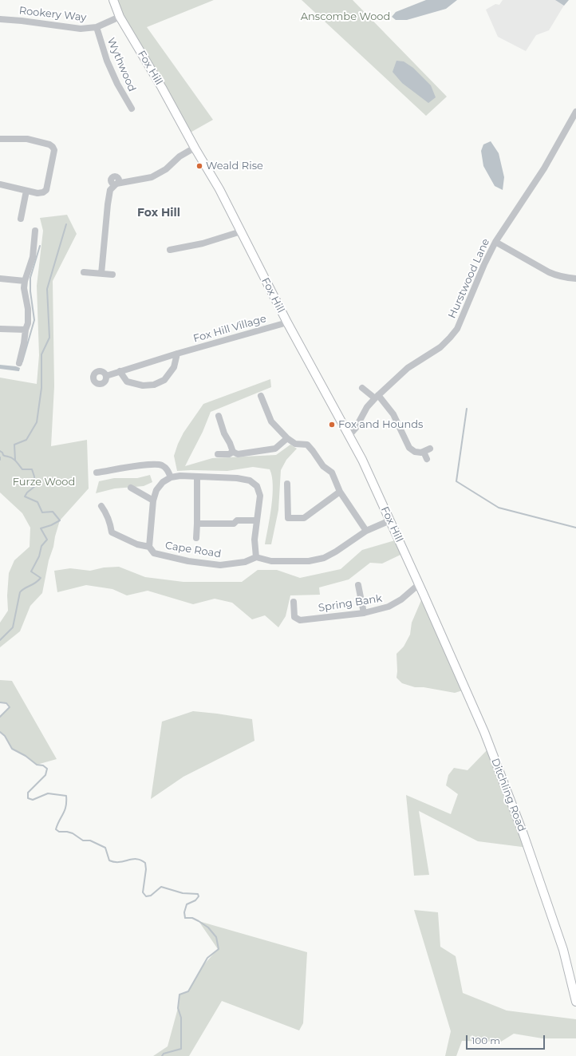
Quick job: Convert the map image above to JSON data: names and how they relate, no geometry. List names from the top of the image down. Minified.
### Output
{"streets":{"main road":["Fox Hill","Ditchling Road"],"street":["Rookery Way","Wythwood","Hurstwood Lane","Fox Hill Village","Cape Road","Spring Bank"]},"crossings":[["Rookery Way","Wythwood"],["Rookery Way","Fox Hill"],["Fox Hill","Hurstwood Lane"],["Fox Hill","Fox Hill Village"],["Fox Hill","Spring Bank"],["Fox Hill","Ditchling Road"]],"districts":["Fox Hill"],"parks":["Anscombe Wood","Furze Wood"],"places":["Weald Rise","Fox and Hounds"],"scale_bar":"100 m"}
